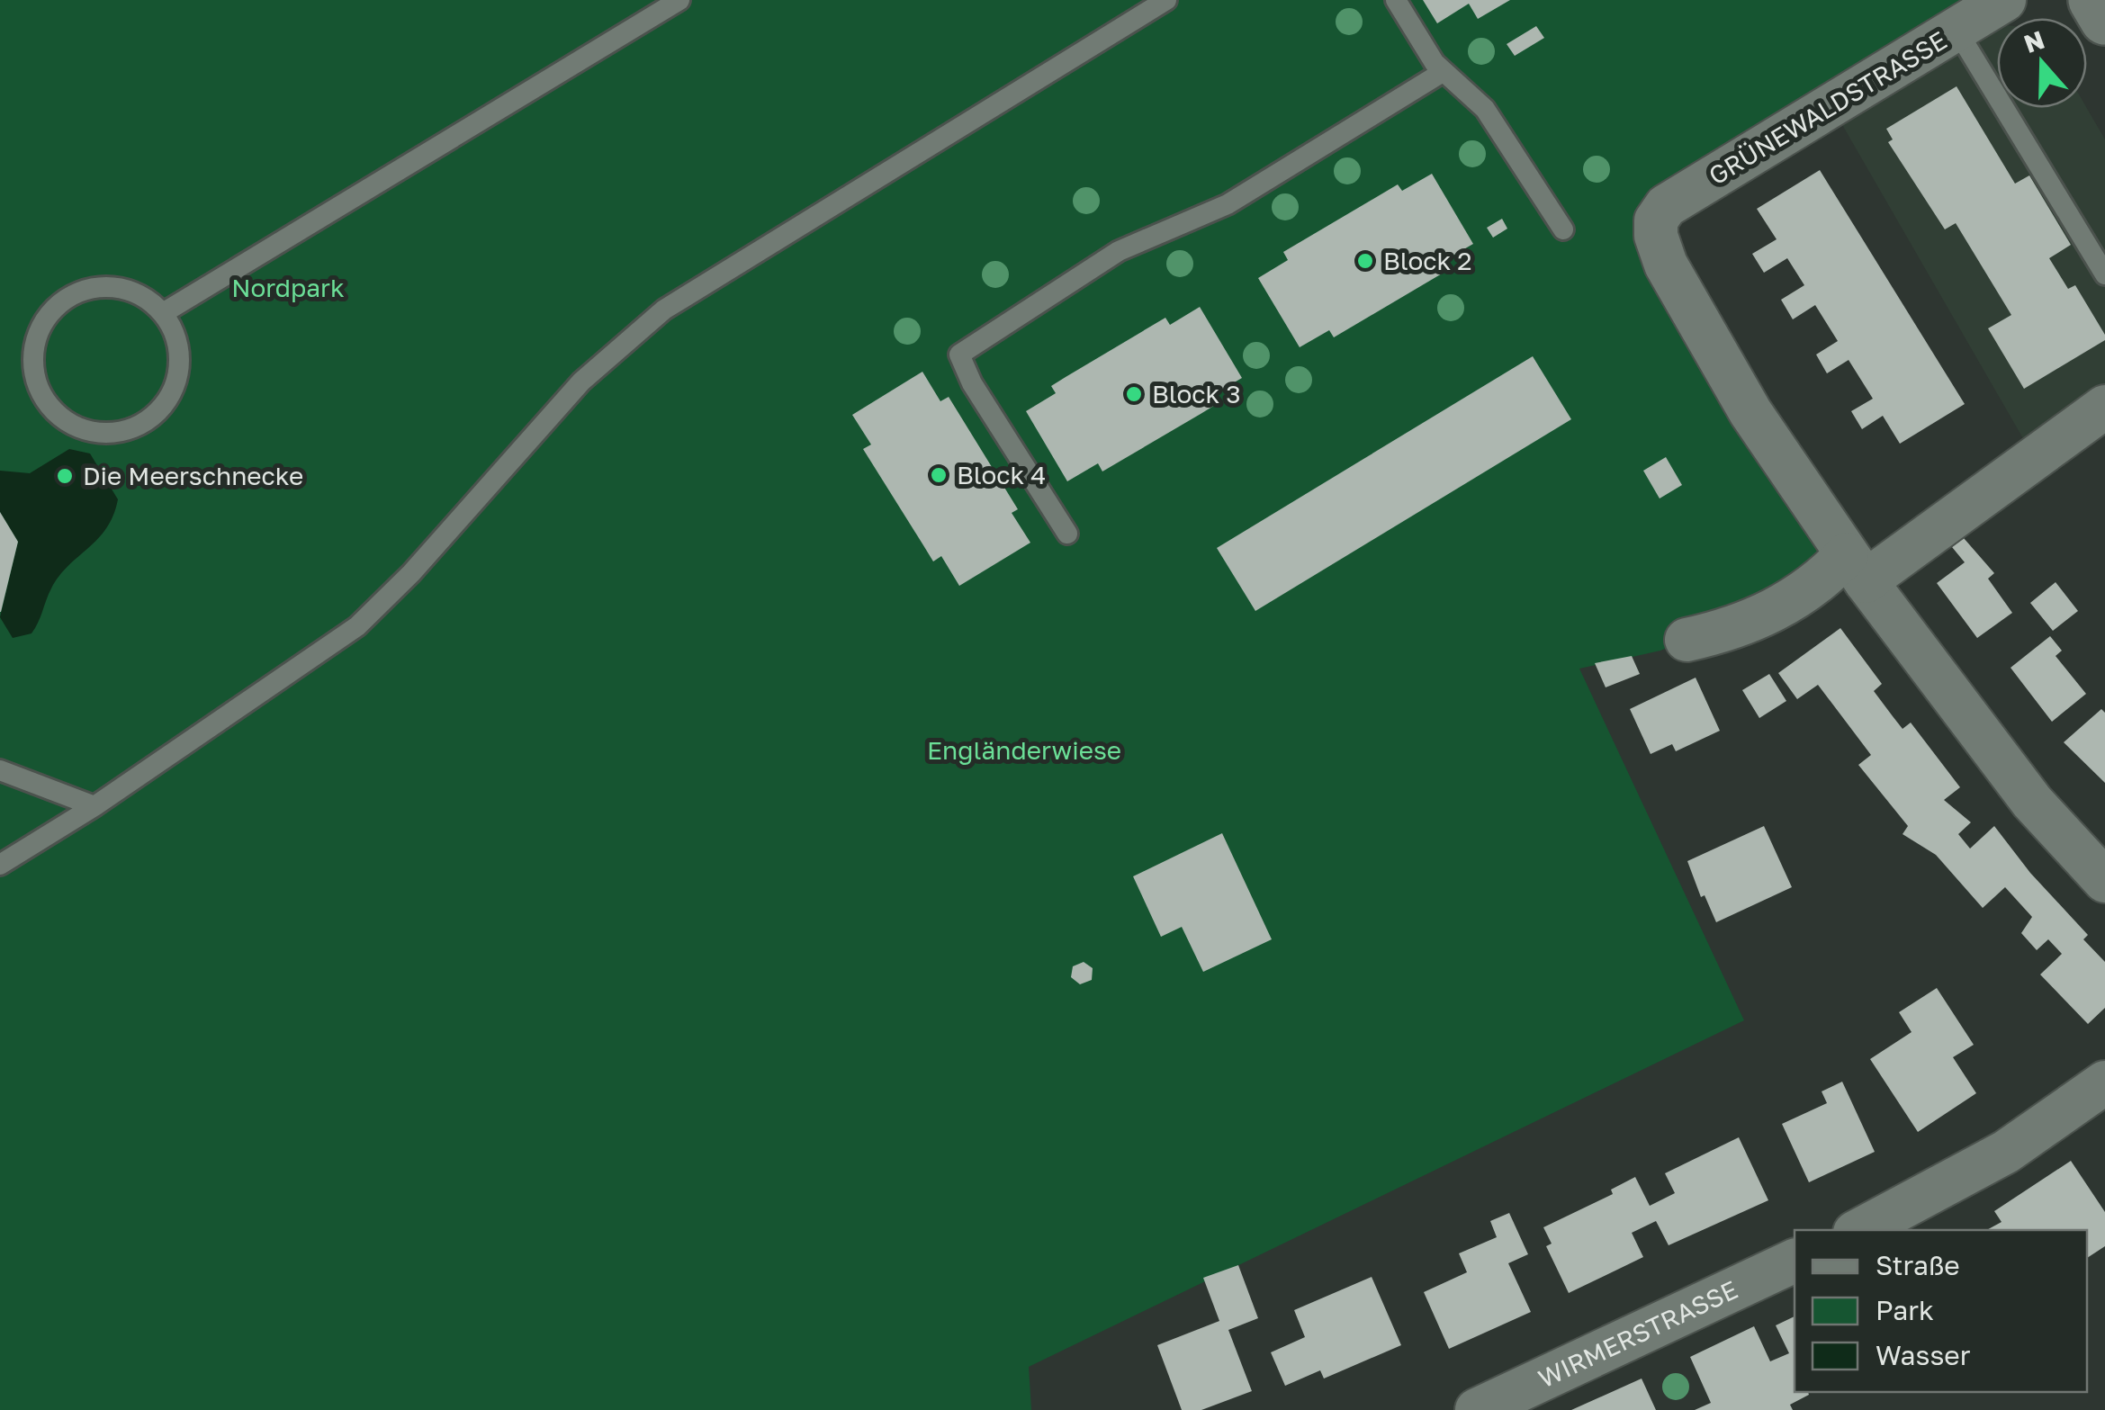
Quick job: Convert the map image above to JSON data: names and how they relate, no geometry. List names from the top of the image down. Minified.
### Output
{"streets":{"street":["GRÜNEWALDSTRASSE","WIRMERSTRASSE"]},"parks":["Nordpark","Engländerwiese"],"places":["Block 2","Block 3","Block 4","Die Meerschnecke"],"legend":["Straße","Park","Wasser"],"north":"top"}
